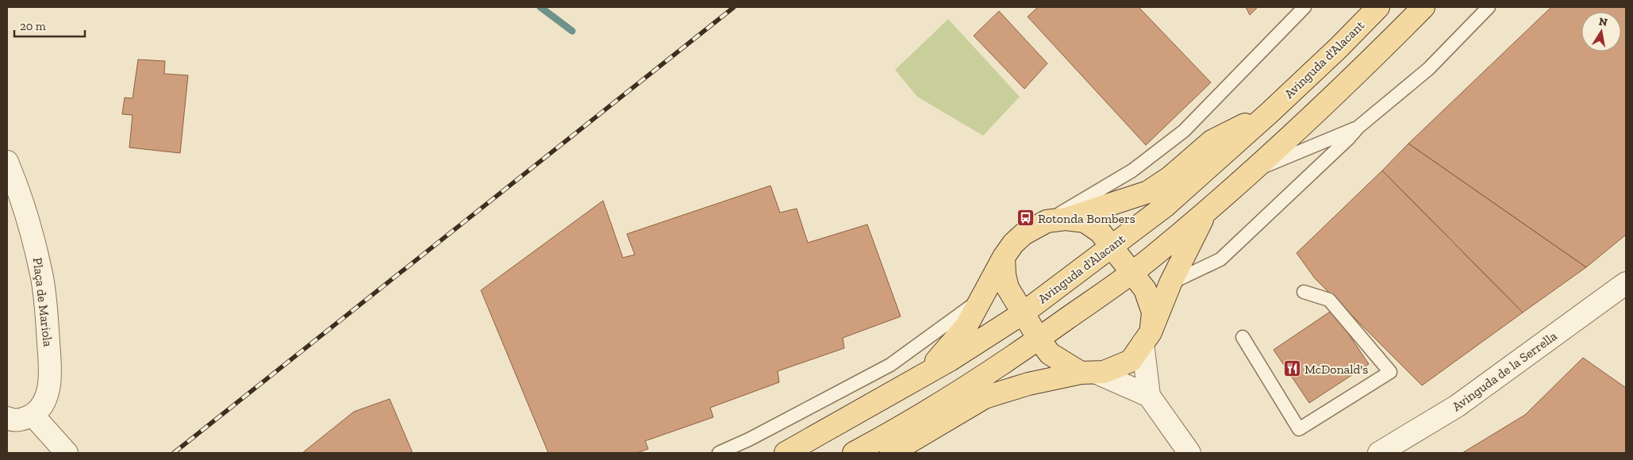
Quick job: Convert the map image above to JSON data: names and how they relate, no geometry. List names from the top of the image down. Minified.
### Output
{"streets":{"main road":["Avinguda d'Alacant"],"street":["Plaça de Mariola","Avinguda de la Serrella"]},"places":{"bus stop":["Rotonda Bombers"],"restaurant":["McDonald's"]},"scale_bar":"20 m","north":"top"}
